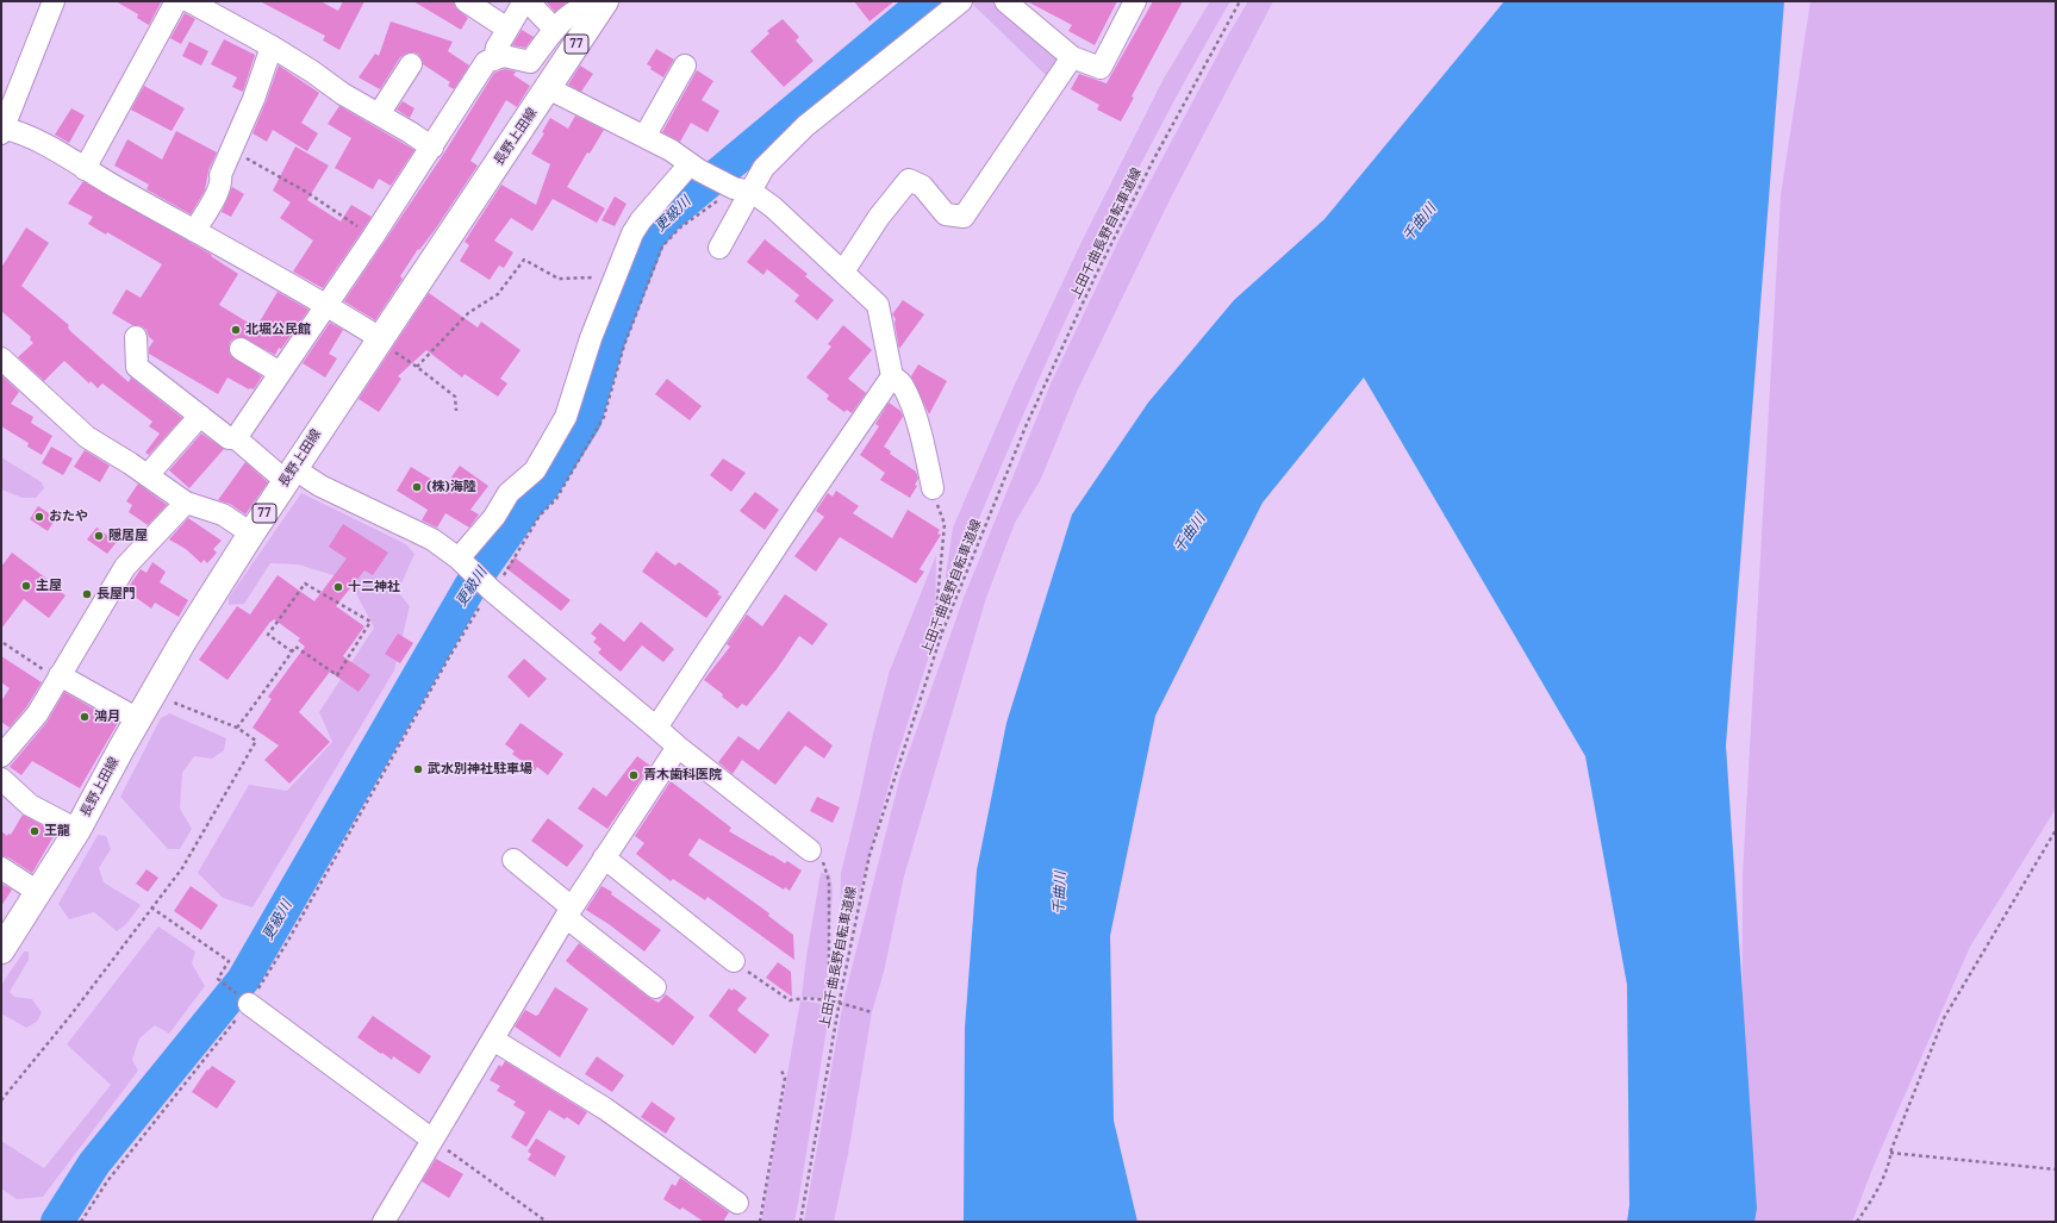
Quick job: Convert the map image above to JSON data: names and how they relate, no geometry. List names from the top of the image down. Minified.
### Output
{"streets":{"main road":["77","長野上田線"],"path":["上田千曲長野自転車道線"]},"water":["更級川","千曲川"],"places":["北堀公民館","(株)海陸","おたや","隠居屋","主屋","十二神社","長屋門","鴻月","武水別神社駐車場","青木歯科医院","王龍"]}
